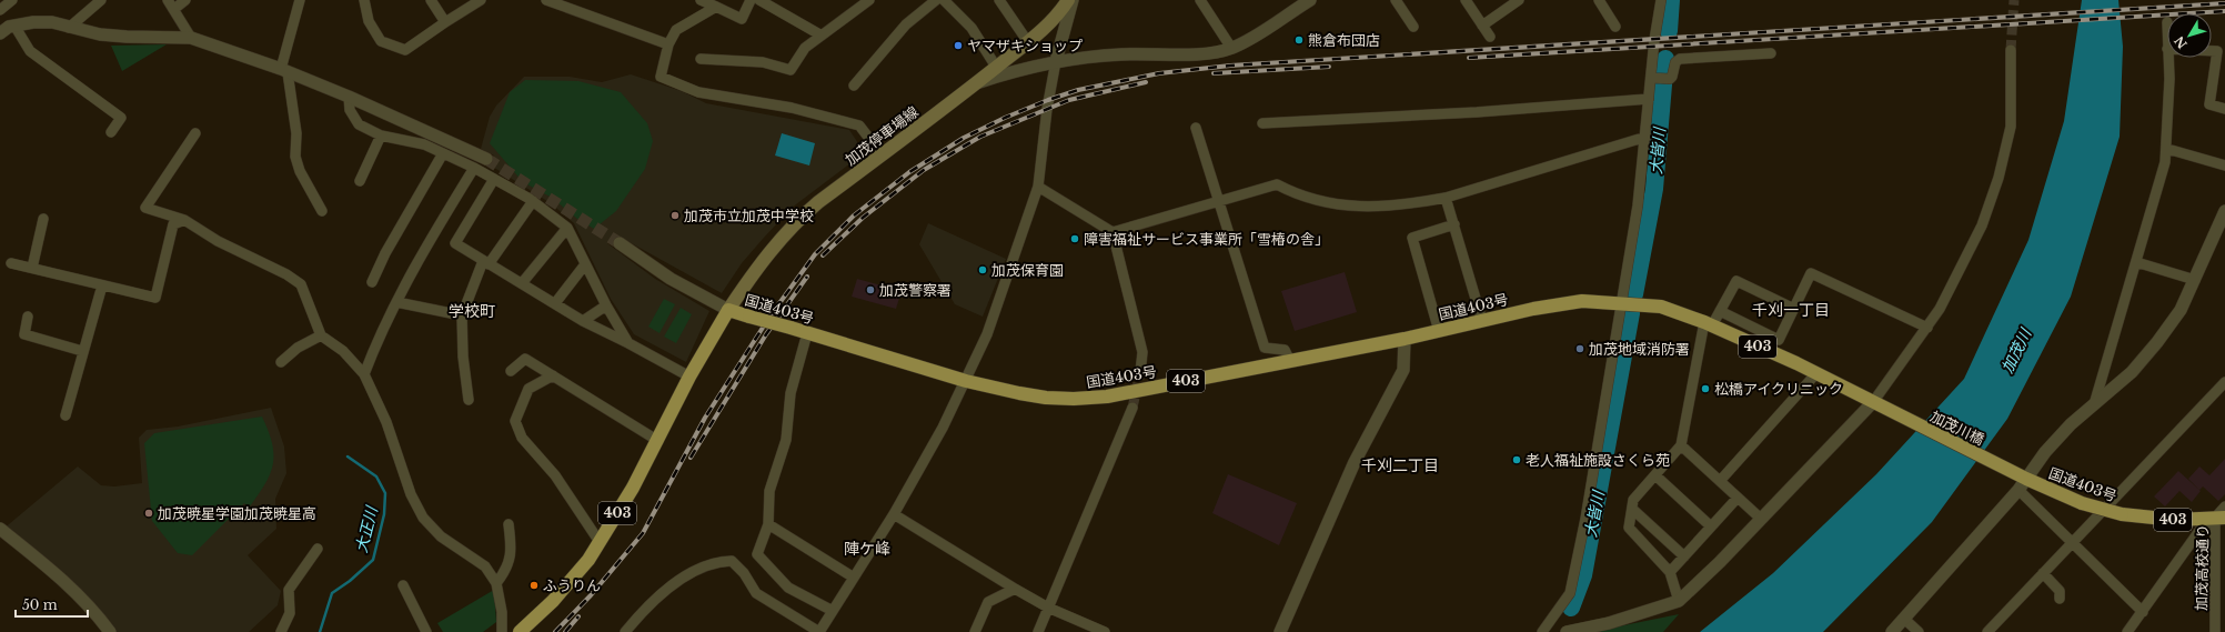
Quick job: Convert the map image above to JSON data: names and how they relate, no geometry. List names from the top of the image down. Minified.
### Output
{"streets":{"highway":["国道403号","403","加茂川橋"],"main road":["加茂停車場線"],"street":["加茂高校通り"]},"crossings":[["加茂停車場線","国道403号"],["国道403号","加茂川橋"],["国道403号","加茂高校通り"]],"districts":["千刈一丁目","学校町","千刈二丁目","陣ケ峰"],"water":["大皆川","加茂川","大正川"],"places":["熊倉布団店","ヤマザキショップ","加茂市立加茂中学校","障害福祉サービス事業所「雪椿の舎」","加茂保育園","加茂警察署","加茂地域消防署","松橋アイクリニック","老人福祉施設さくら苑","加茂暁星学園加茂暁星高","ふうりん"],"scale_bar":"50 m","north":"bottom left"}
